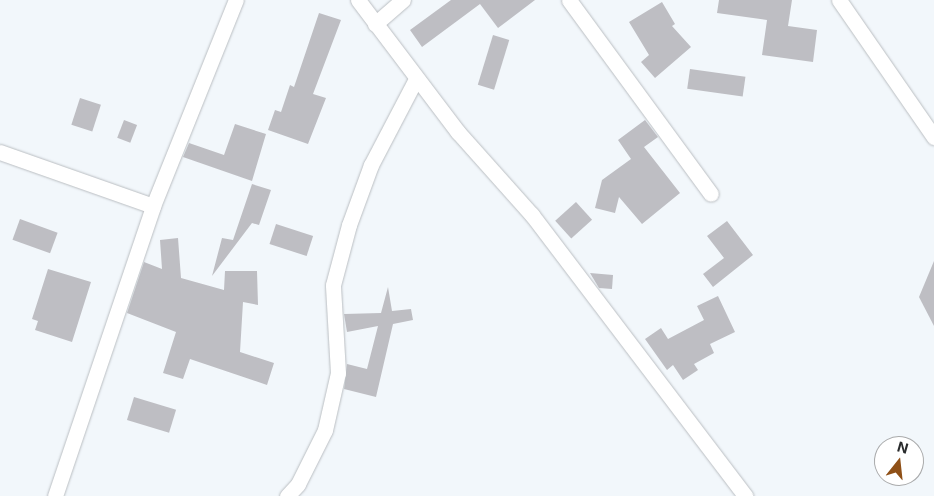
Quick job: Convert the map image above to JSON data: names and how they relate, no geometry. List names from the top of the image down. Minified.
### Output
{"north":"top"}
